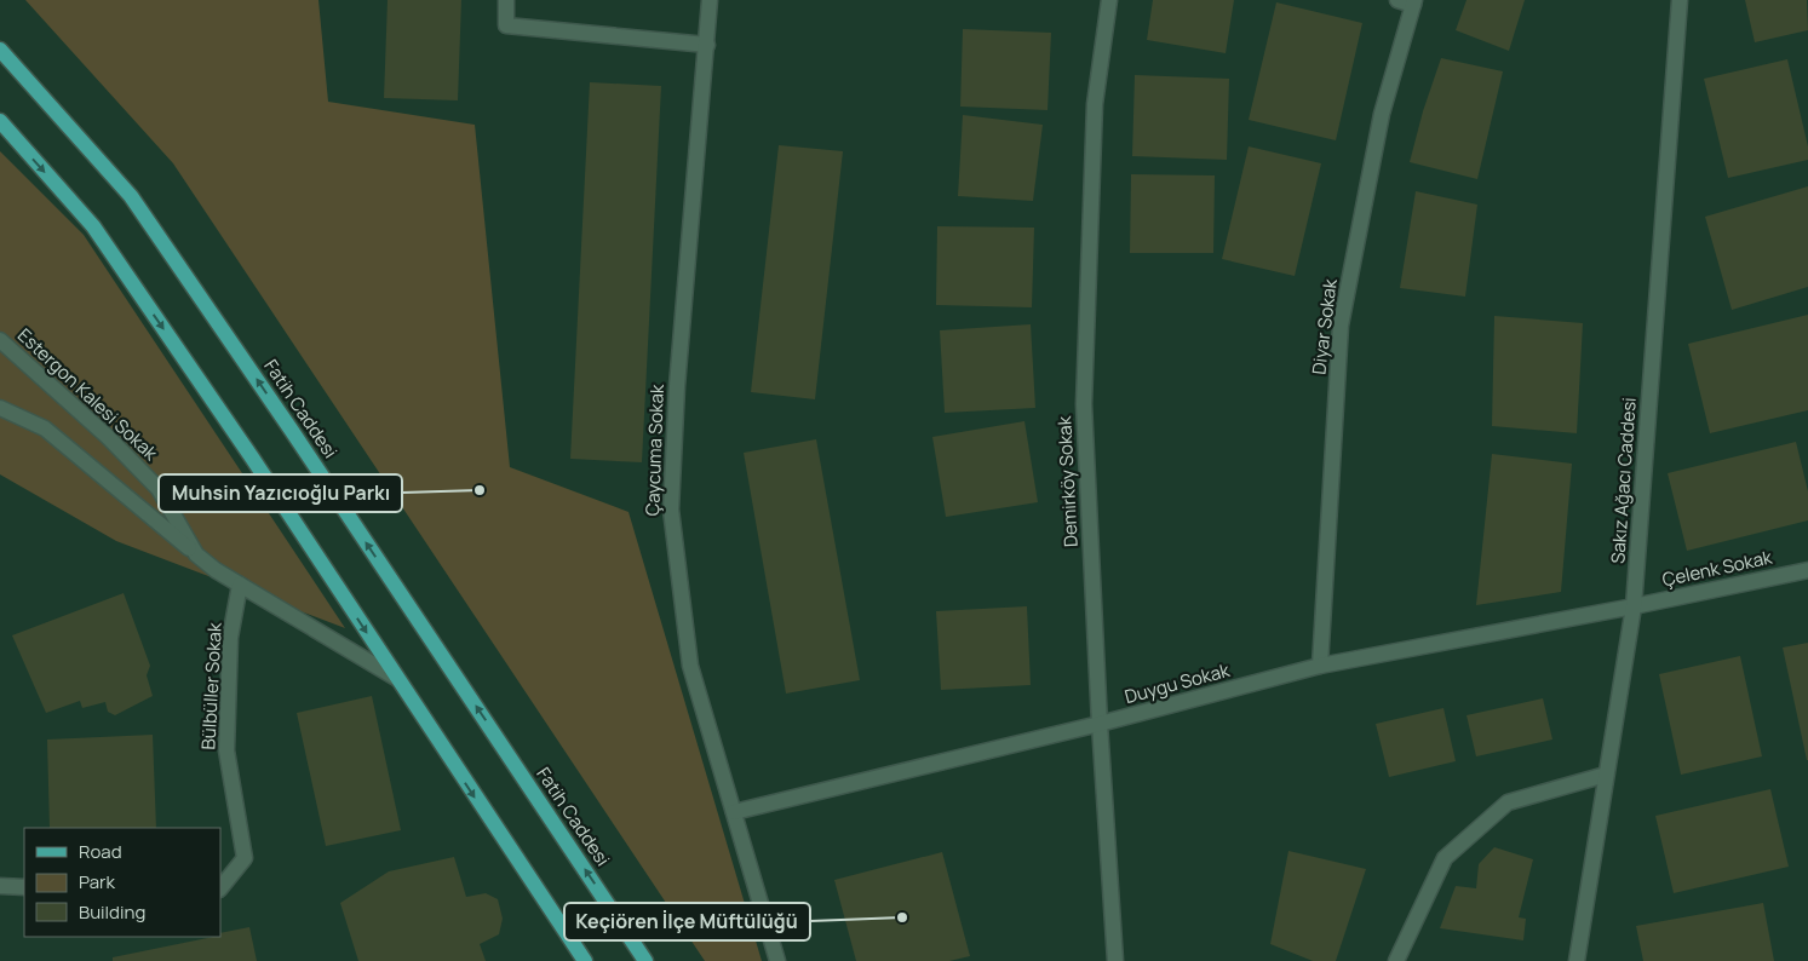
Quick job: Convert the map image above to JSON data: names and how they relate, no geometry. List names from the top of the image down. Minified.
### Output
{"streets":{"main road":["Fatih Caddesi"],"street":["Diyar Sokak","Estergon Kalesi Sokak","Çaycuma Sokak","Sakız Ağacı Caddesi","Demirköy Sokak","Çelenk Sokak","Duygu Sokak","Bülbüller Sokak"]},"crossings":[["Diyar Sokak","Duygu Sokak"],["Estergon Kalesi Sokak","Bülbüller Sokak"],["Çaycuma Sokak","Duygu Sokak"],["Sakız Ağacı Caddesi","Çelenk Sokak"],["Sakız Ağacı Caddesi","Duygu Sokak"],["Demirköy Sokak","Duygu Sokak"],["Çelenk Sokak","Duygu Sokak"]],"places":["Muhsin Yazıcıoğlu Parkı","Keçiören İlçe Müftülüğü"],"legend":["Road","Park","Building"]}
